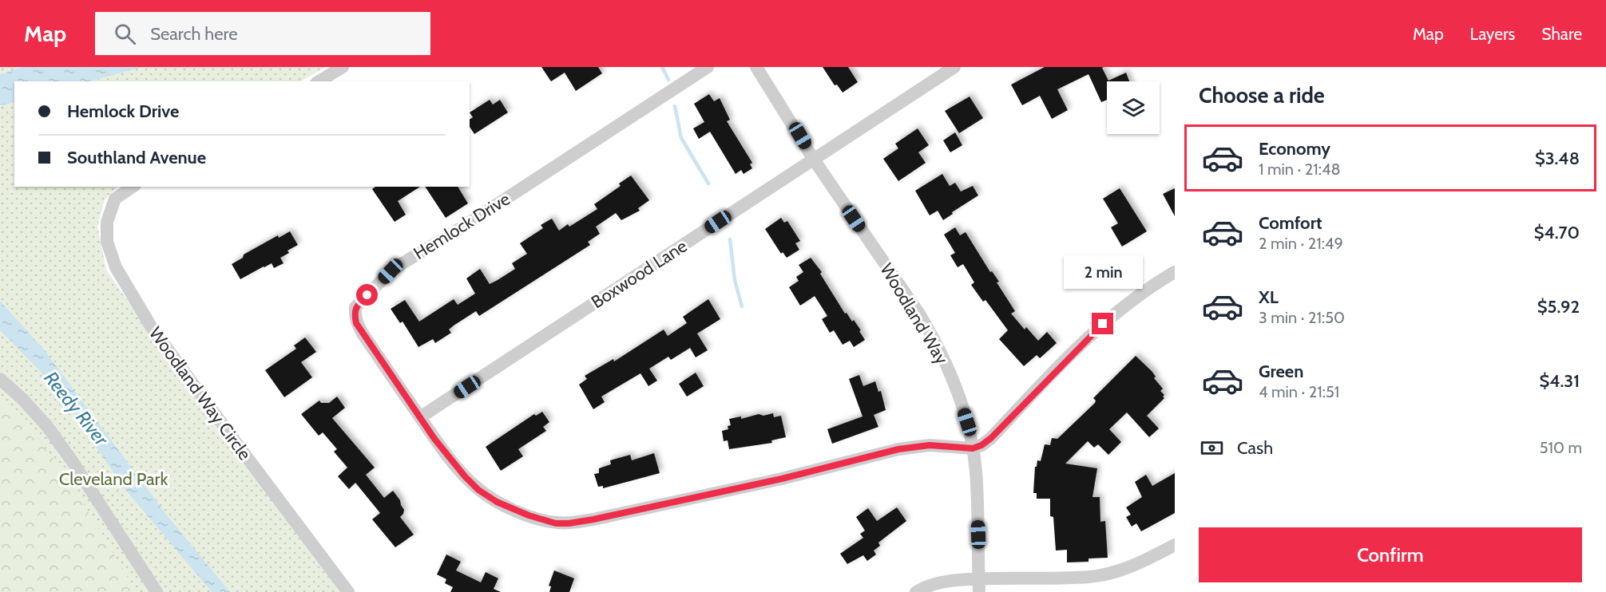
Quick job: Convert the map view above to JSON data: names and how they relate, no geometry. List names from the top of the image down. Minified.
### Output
{"streets":{"street":["Hemlock Drive","Boxwood Lane","Woodland Way","Woodland Way Circle"]},"crossings":[["Hemlock Drive","Boxwood Lane"],["Hemlock Drive","Woodland Way"],["Boxwood Lane","Woodland Way"]],"water":["Reedy River"],"parks":["Cleveland Park"],"page":{"header":"Map","search":"Search here","nav":["Map","Layers","Share"],"heading":"Choose a ride","banner":["Hemlock Drive","Southland Avenue"],"list":[{"name":"Economy","note":"1 min · 21:48","value":"$3.48"},{"name":"Comfort","note":"2 min · 21:49","value":"$4.70"},{"name":"XL","note":"3 min · 21:50","value":"$5.92"},{"name":"Green","note":"4 min · 21:51","value":"$4.31"}],"bubble":"2 min","pay":["Cash","510 m"],"buttons":"Confirm"}}
